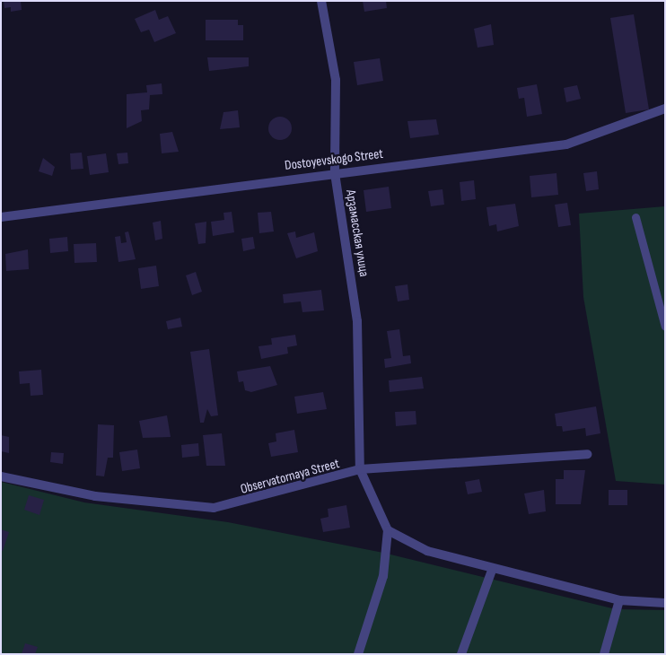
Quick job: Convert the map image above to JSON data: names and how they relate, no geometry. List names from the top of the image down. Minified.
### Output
{"streets":{"street":["Dostoyevskogo Street","Арзамасская улица","Observatornaya Street"]},"crossings":[["Dostoyevskogo Street","Арзамасская улица"],["Арзамасская улица","Observatornaya Street"]]}
